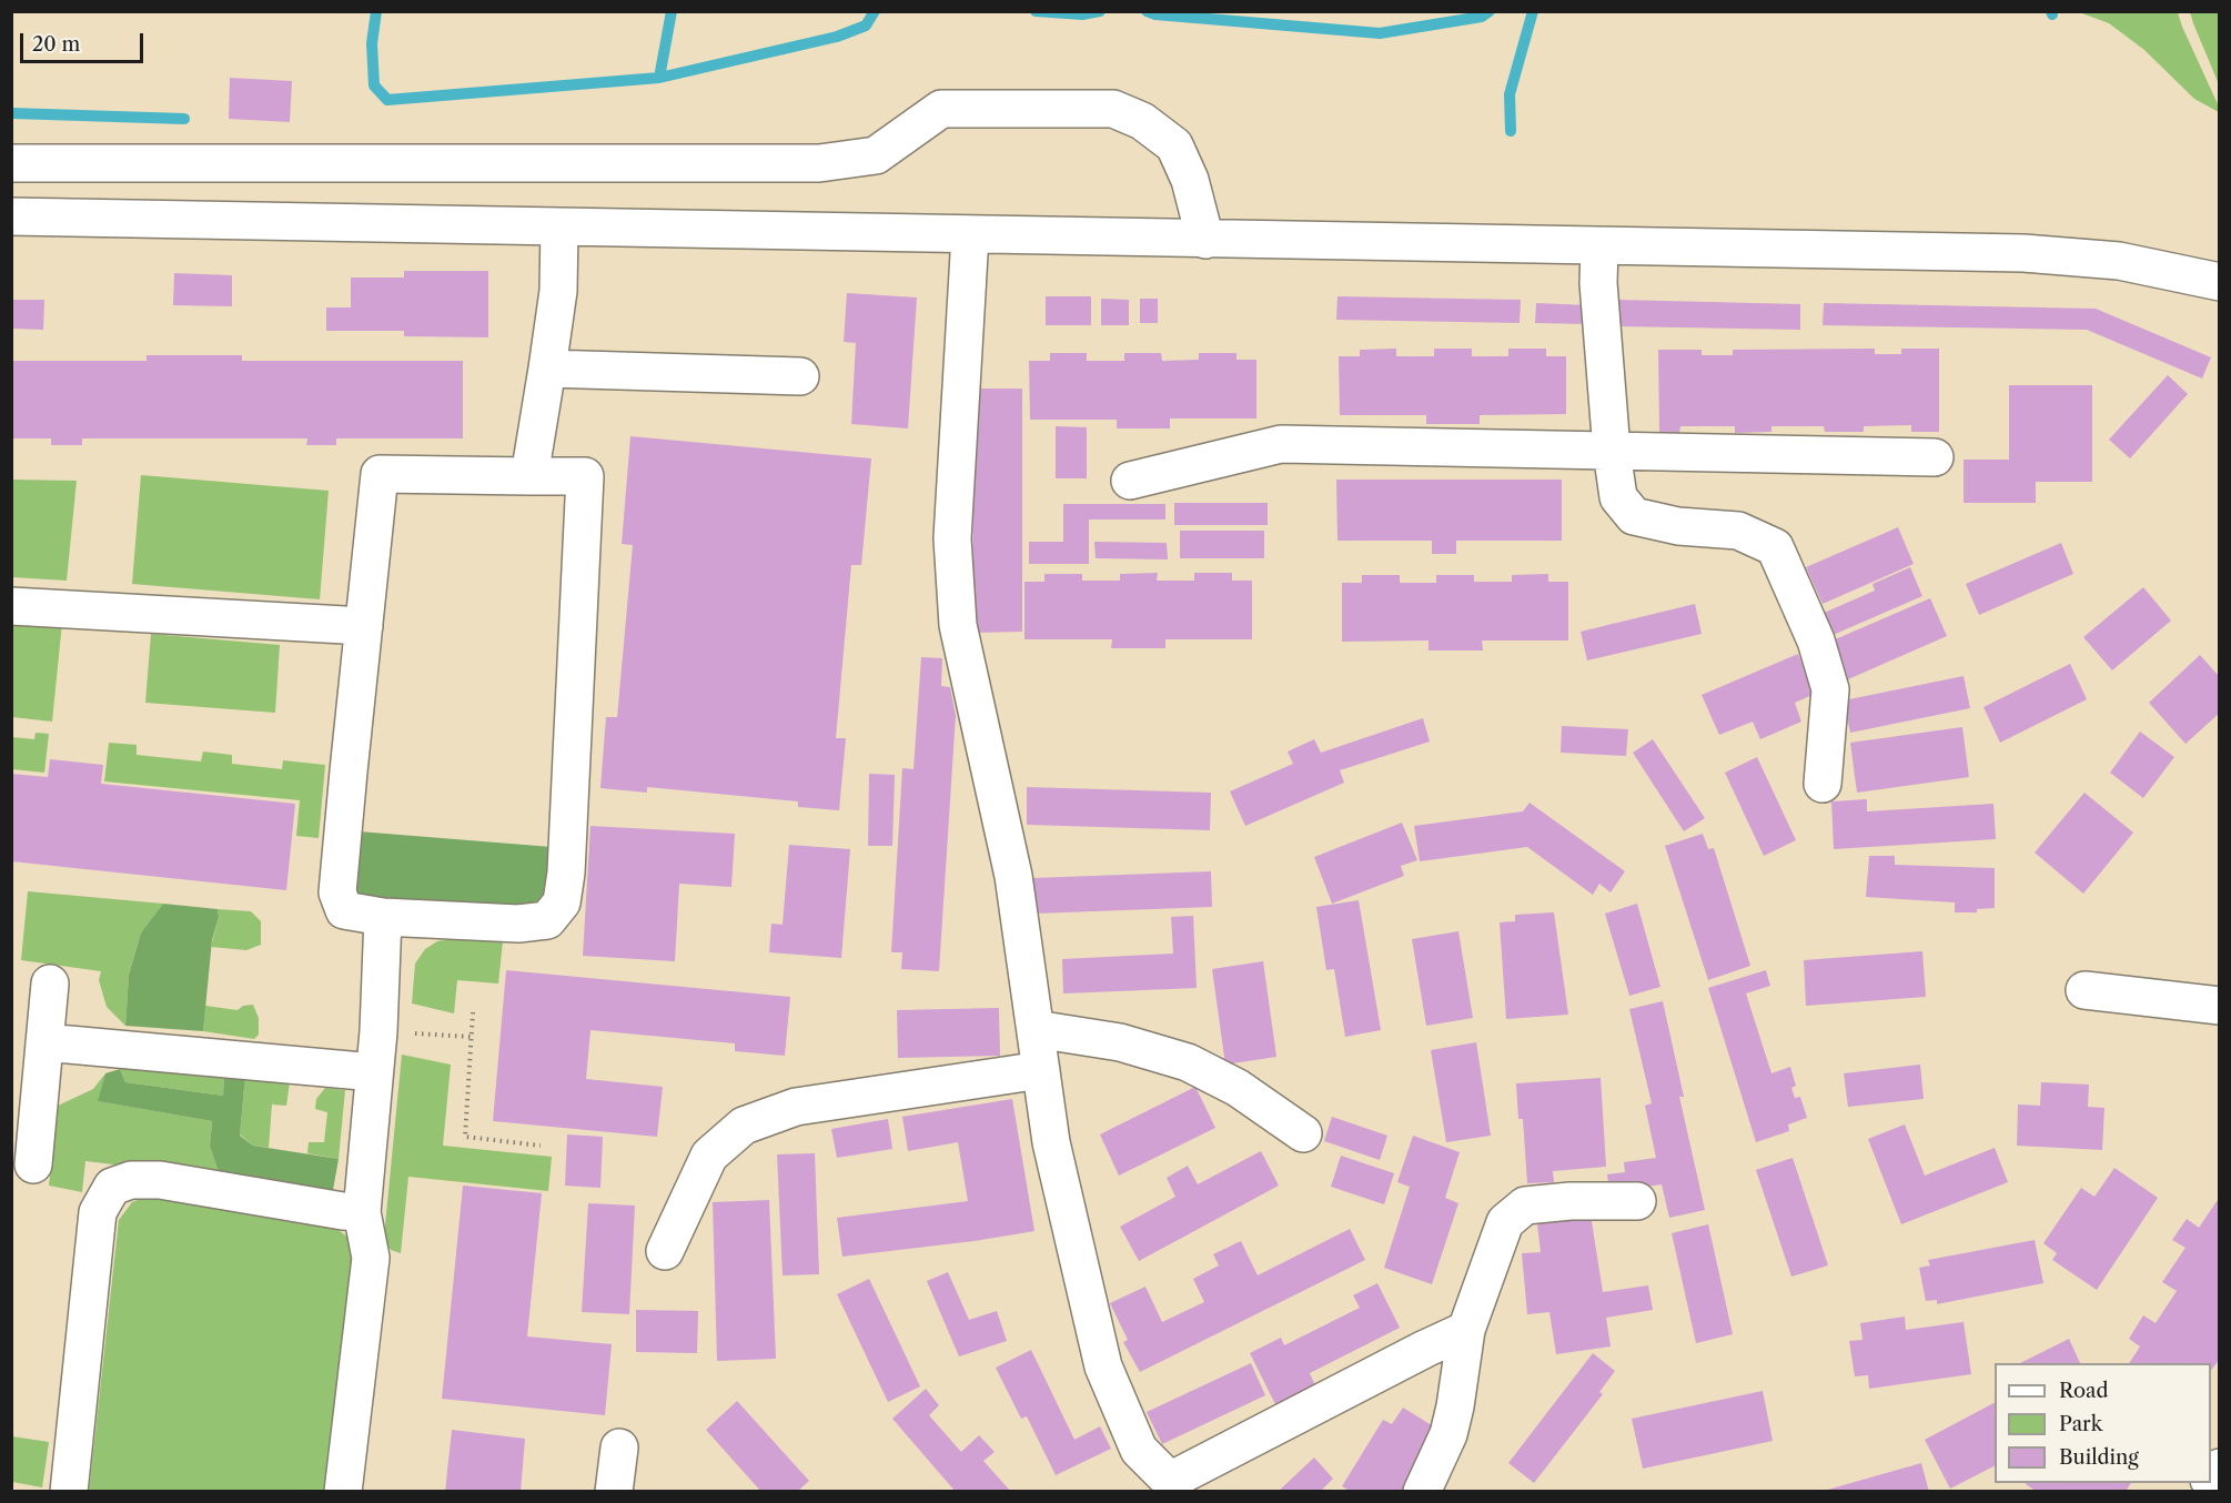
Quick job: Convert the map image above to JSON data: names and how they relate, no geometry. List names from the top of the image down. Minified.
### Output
{"legend":["Road","Park","Building"],"scale_bar":"20 m"}
